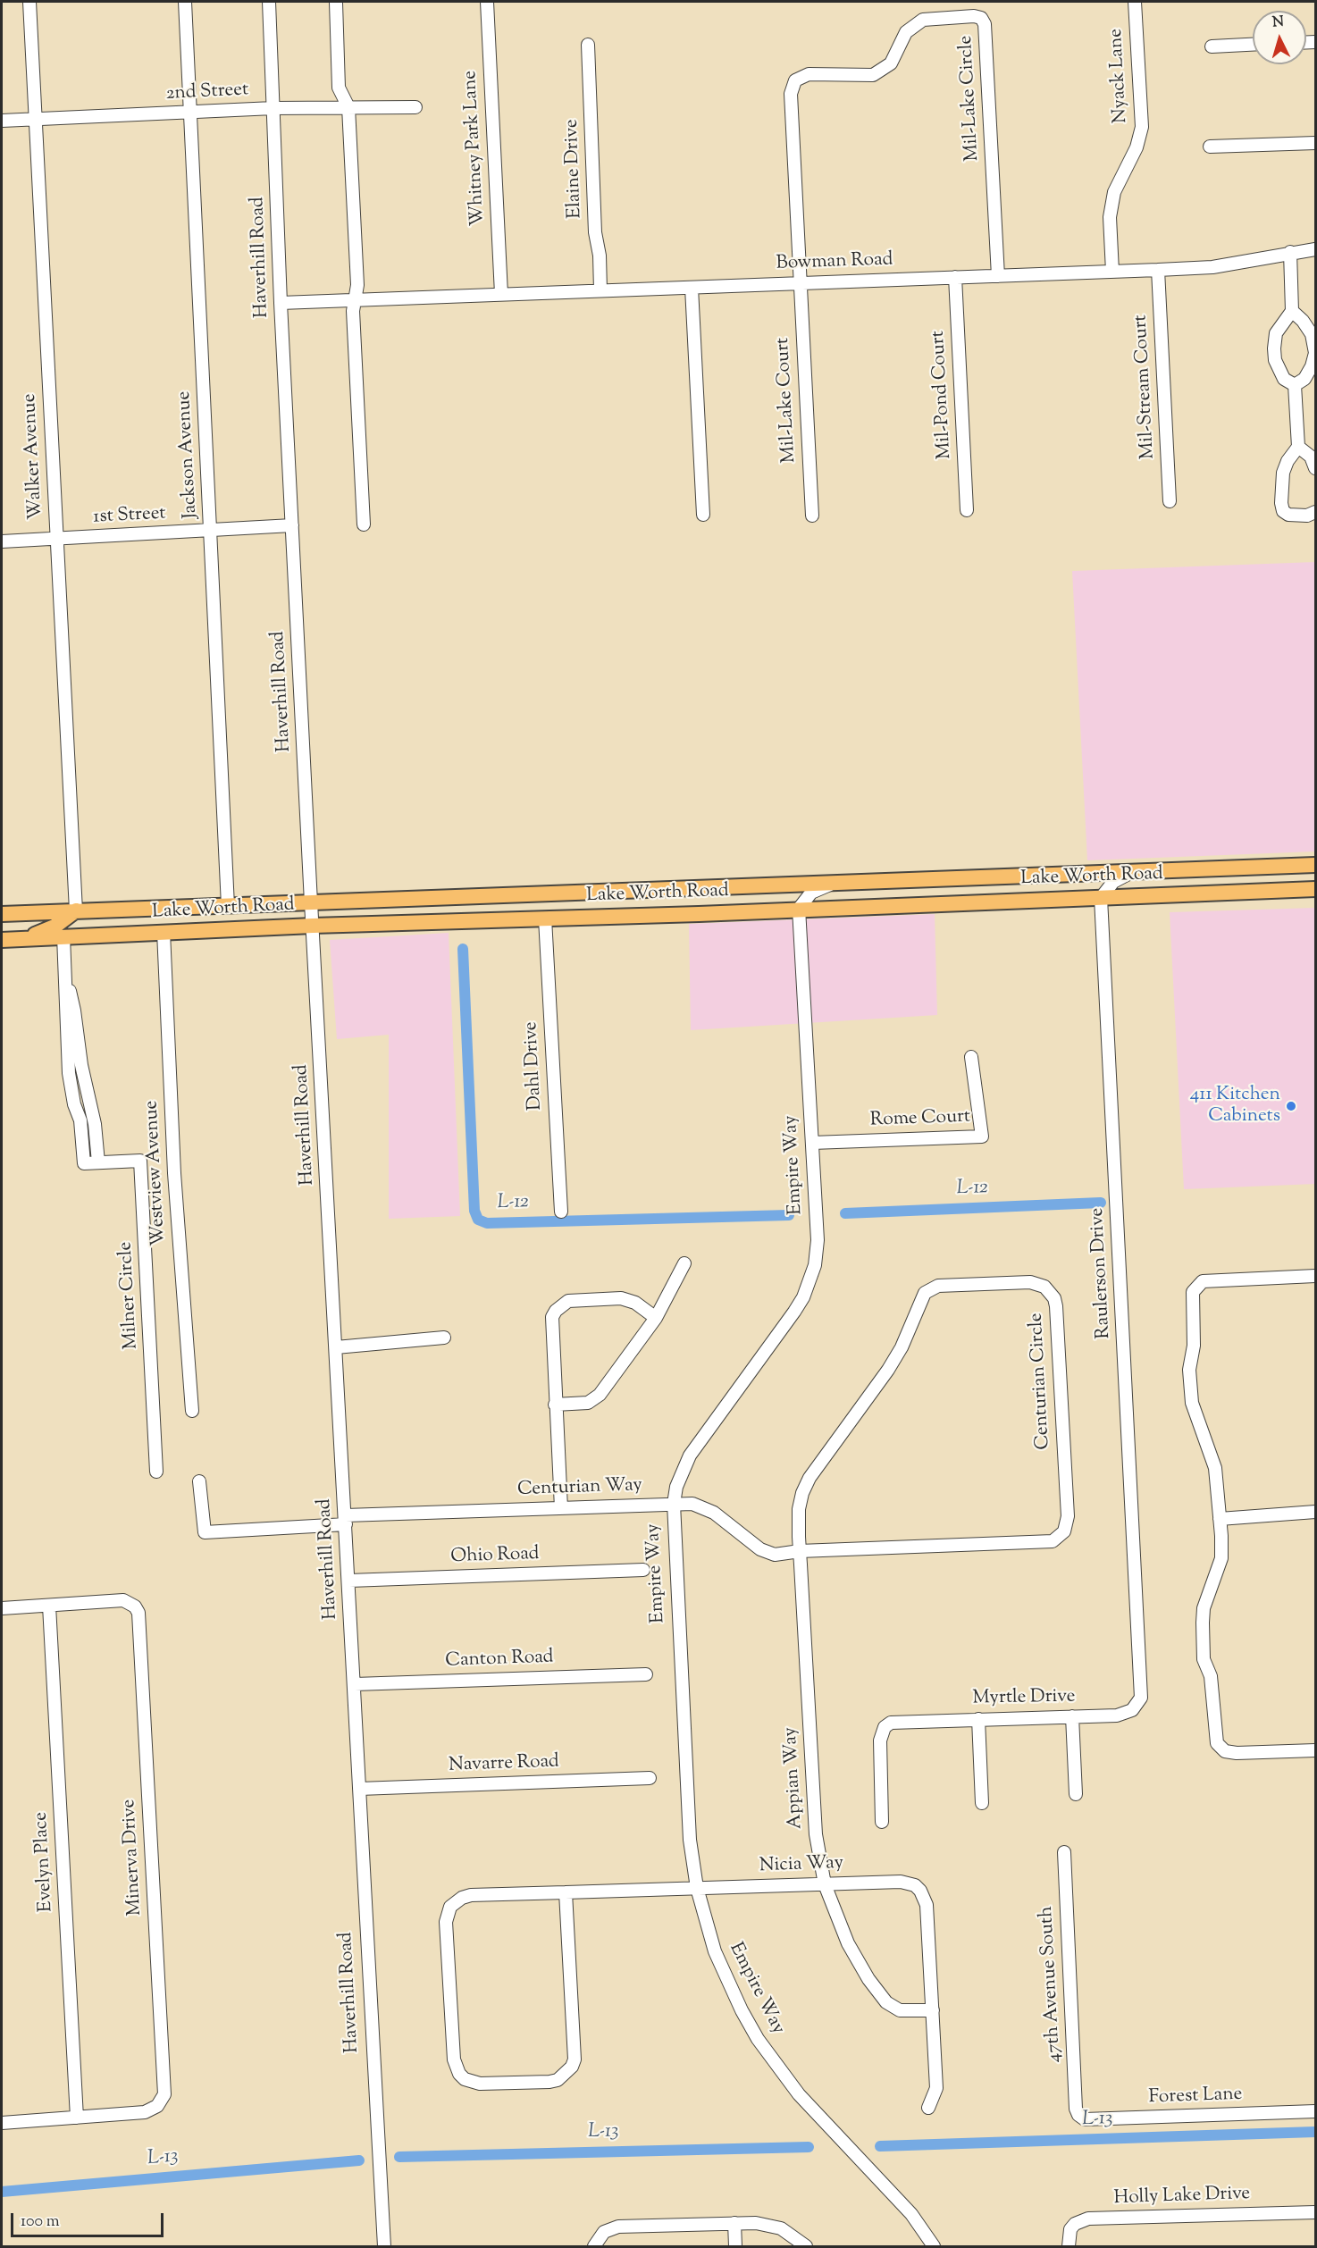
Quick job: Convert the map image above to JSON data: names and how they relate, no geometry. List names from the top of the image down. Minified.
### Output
{"streets":{"main road":["Lake Worth Road"],"street":["Nyack Lane","2nd Street","Mil-Lake Circle","Whitney Park Lane","Elaine Drive","Haverhill Road","Bowman Road","Mil-Stream Court","Mil-Pond Court","Mil-Lake Court","Jackson Avenue","Walker Avenue","1st Street","Dahl Drive","Rome Court","Empire Way","Westview Avenue","Raulerson Drive","Milner Circle","Centurian Circle","Centurian Way","Ohio Road","Canton Road","Myrtle Drive","Navarre Road","Appian Way","Minerva Drive","Evelyn Place","Nicia Way","47th Avenue South","Forest Lane","Holly Lake Drive"]},"crossings":[["Nyack Lane","Bowman Road"],["2nd Street","Haverhill Road"],["2nd Street","Jackson Avenue"],["2nd Street","Walker Avenue"],["Mil-Lake Circle","Bowman Road"],["Mil-Lake Circle","Mil-Lake Court"],["Whitney Park Lane","Bowman Road"],["Elaine Drive","Bowman Road"],["Haverhill Road","Bowman Road"],["Haverhill Road","1st Street"],["Haverhill Road","Lake Worth Road"],["Haverhill Road","Centurian Way"],["Haverhill Road","Ohio Road"],["Haverhill Road","Canton Road"],["Haverhill Road","Navarre Road"],["Bowman Road","Mil-Stream Court"],["Bowman Road","Mil-Pond Court"],["Bowman Road","Mil-Lake Court"],["Jackson Avenue","1st Street"],["Jackson Avenue","Lake Worth Road"],["Walker Avenue","1st Street"],["Walker Avenue","Lake Worth Road"],["Lake Worth Road","Dahl Drive"],["Lake Worth Road","Empire Way"],["Lake Worth Road","Westview Avenue"],["Lake Worth Road","Raulerson Drive"],["Lake Worth Road","Milner Circle"],["Rome Court","Empire Way"],["Empire Way","Centurian Way"],["Empire Way","Nicia Way"],["Raulerson Drive","Myrtle Drive"],["Centurian Circle","Centurian Way"],["Centurian Circle","Appian Way"],["Centurian Way","Appian Way"],["Appian Way","Nicia Way"],["Minerva Drive","Evelyn Place"],["47th Avenue South","Forest Lane"]],"water":["L-12","L-13"],"places":["411 Kitchen Cabinets"],"scale_bar":"100 m","north":"top"}
